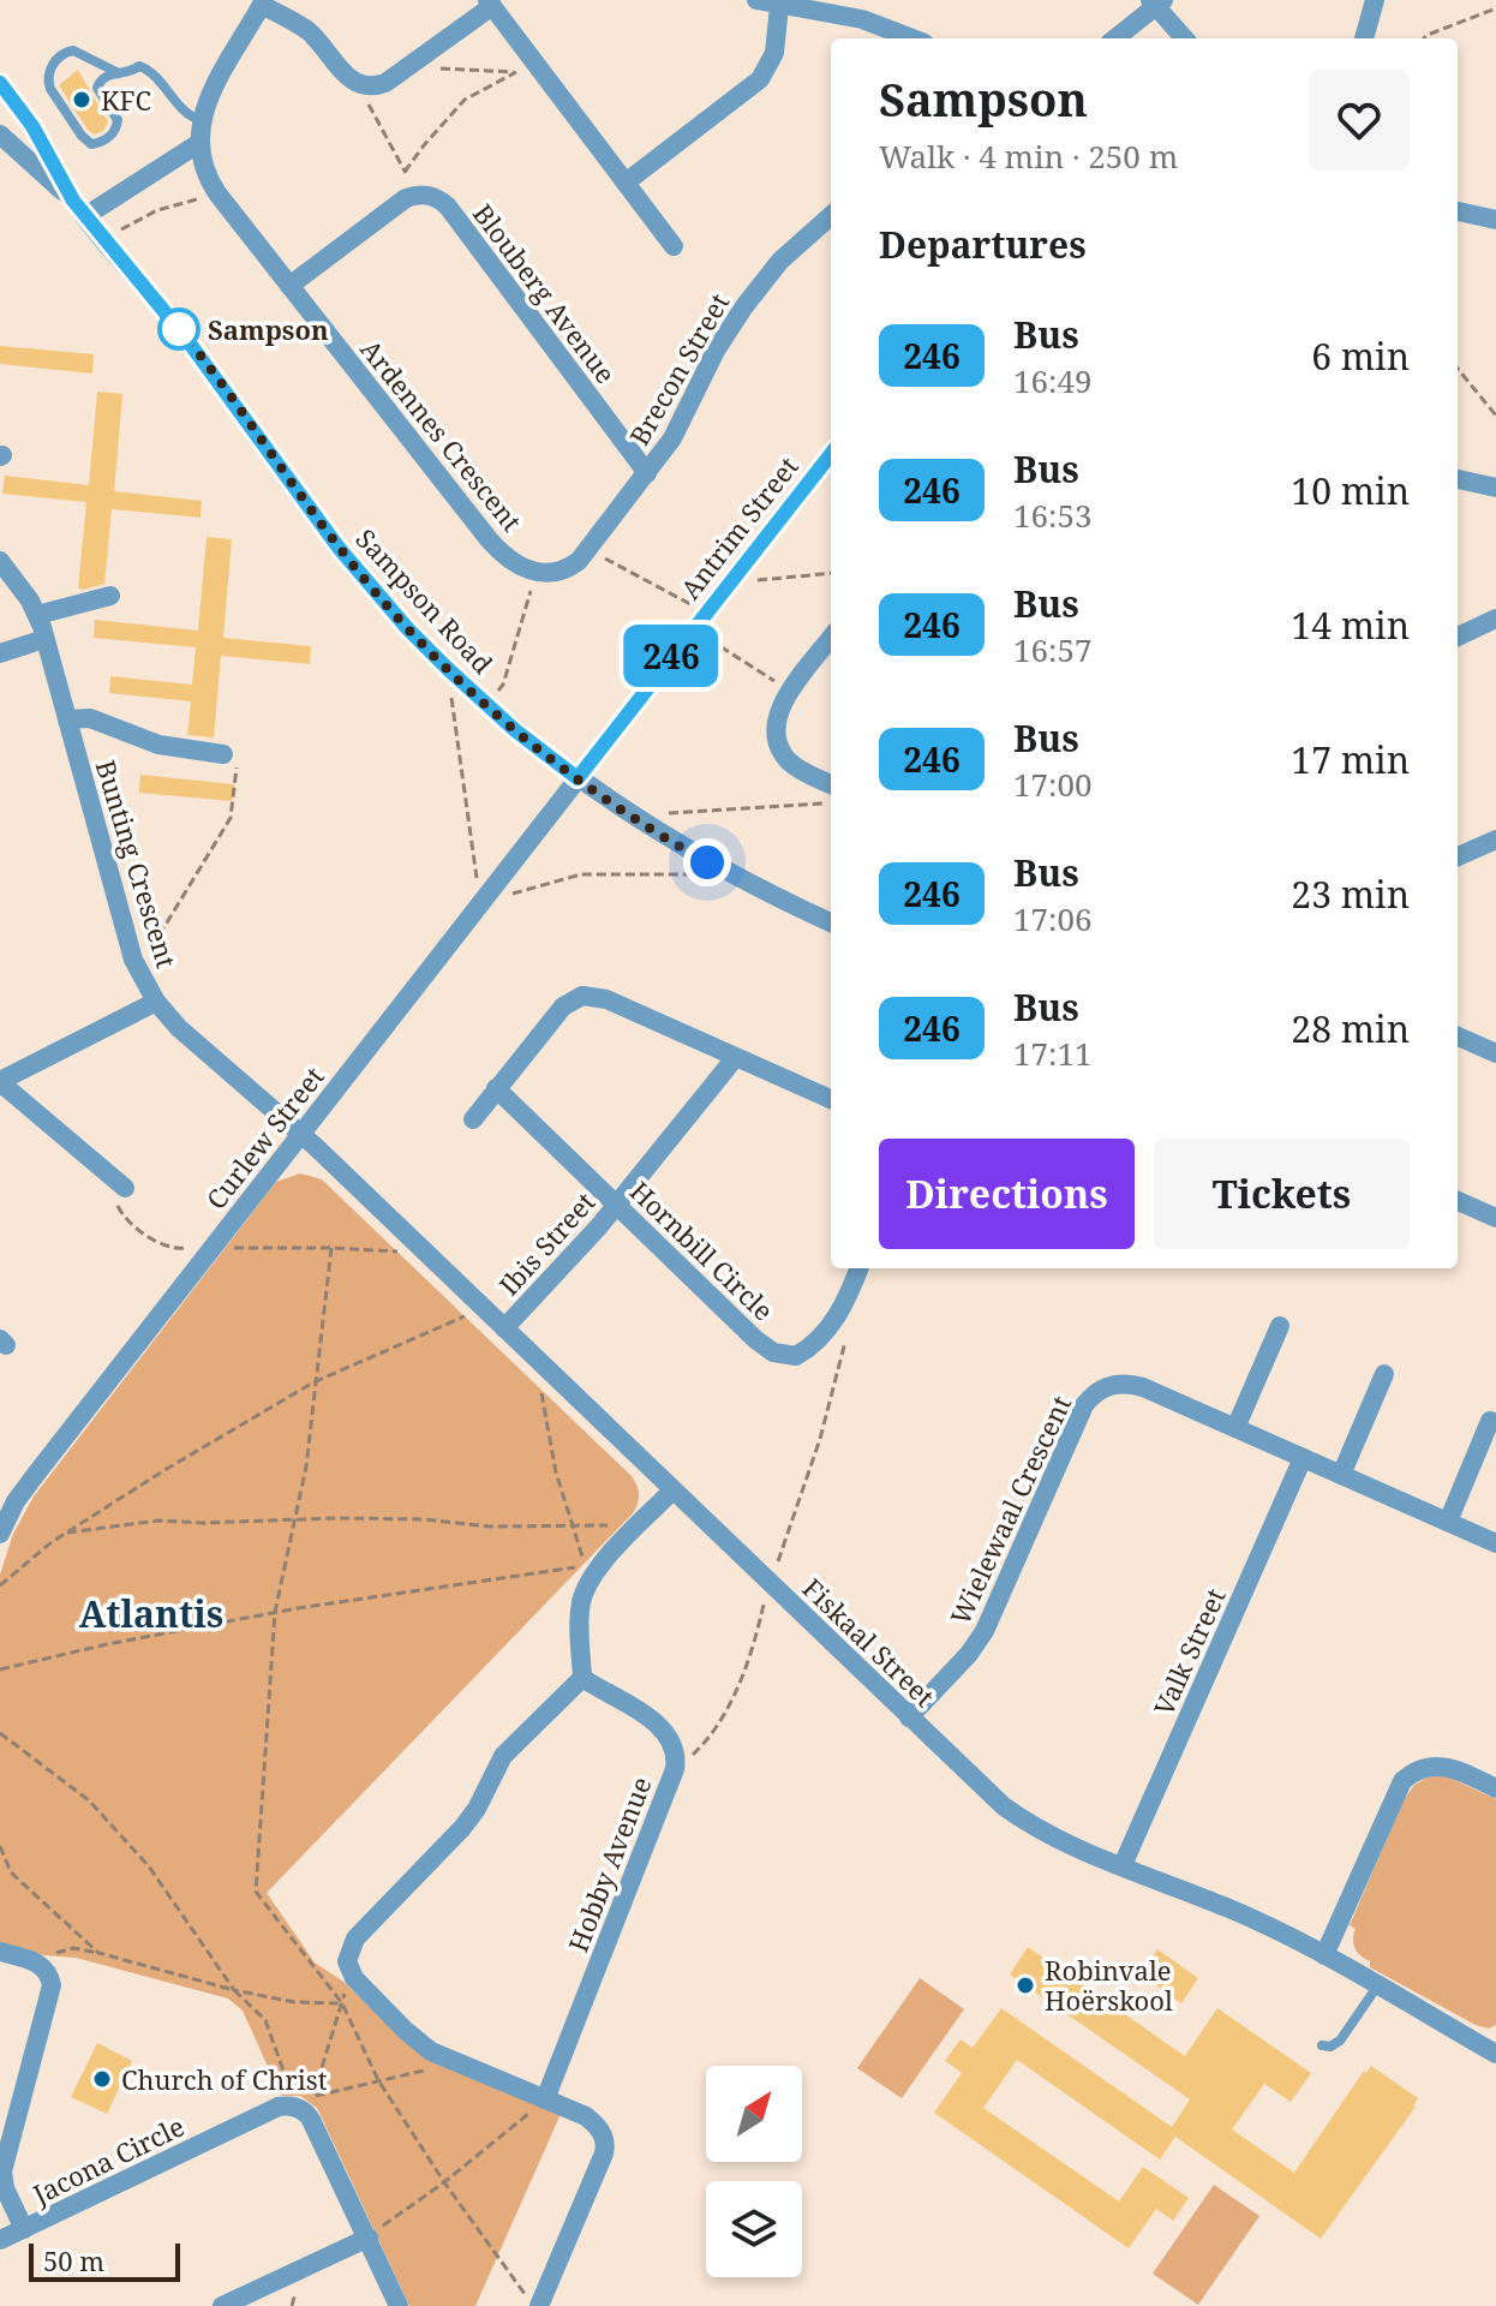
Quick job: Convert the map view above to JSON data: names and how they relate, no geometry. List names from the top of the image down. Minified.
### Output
{"streets":{"street":["Blouberg Avenue","Brecon Street","Ardennes Crescent","Antrim Street","Sampson Road","Bunting Crescent","Curlew Street","Ibis Street","Hornbill Circle","Wielewaal Crescent","Fiskaal Street","Valk Street","Hobby Avenue","Jacona Circle"]},"crossings":[["Blouberg Avenue","Brecon Street"],["Brecon Street","Ardennes Crescent"],["Antrim Street","Sampson Road"],["Antrim Street","Curlew Street"],["Sampson Road","Curlew Street"],["Bunting Crescent","Curlew Street"],["Bunting Crescent","Fiskaal Street"],["Curlew Street","Fiskaal Street"],["Ibis Street","Hornbill Circle"],["Ibis Street","Fiskaal Street"],["Wielewaal Crescent","Fiskaal Street"],["Wielewaal Crescent","Valk Street"],["Fiskaal Street","Valk Street"]],"districts":["Atlantis"],"places":["KFC","Sampson","Robinvale Hoërskool","Church of Christ"],"lines":["bus line 246"],"scale_bar":"50 m","north":"top right","page":{"on_map":"246","heading":[["Sampson","Walk · 4 min · 250 m"],"Departures"],"list":[{"mark":"246","name":"Bus","note":"16:49","value":"6 min"},{"mark":"246","name":"Bus","note":"16:53","value":"10 min"},{"mark":"246","name":"Bus","note":"16:57","value":"14 min"},{"mark":"246","name":"Bus","note":"17:00","value":"17 min"},{"mark":"246","name":"Bus","note":"17:06","value":"23 min"},{"mark":"246","name":"Bus","note":"17:11","value":"28 min"}],"buttons":["Directions","Tickets"],"scale":"50 m"}}
